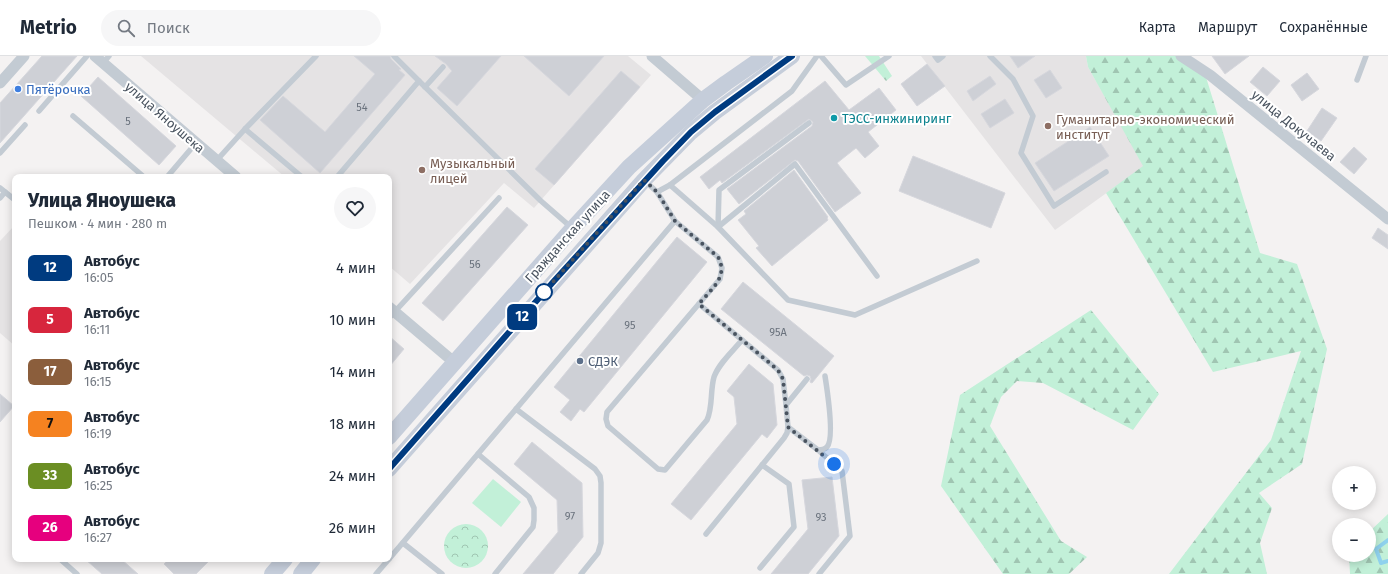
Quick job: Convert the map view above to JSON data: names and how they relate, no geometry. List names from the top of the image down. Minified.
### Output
{"streets":{"main road":["Гражданская улица"],"street":["улица Яноушека","улица Докучаева"]},"places":["Пятёрочка","ТЭСС-инжиниринг","Гуманитарно-экономический институт","Музыкальный лицей","СДЭК"],"lines":["bus line 12"],"house_numbers":["54","5","56","95","95А","97","93"],"page":{"header":"Metrio","search":"Поиск","nav":["Карта","Маршрут","Сохранённые"],"on_map":"12","heading":["Улица Яноушека","Пешком · 4 мин · 280 m"],"list":[{"mark":"12","name":"Автобус","note":"16:05","value":"4 мин"},{"mark":"5","name":"Автобус","note":"16:11","value":"10 мин"},{"mark":"17","name":"Автобус","note":"16:15","value":"14 мин"},{"mark":"7","name":"Автобус","note":"16:19","value":"18 мин"},{"mark":"33","name":"Автобус","note":"16:25","value":"24 мин"},{"mark":"26","name":"Автобус","note":"16:27","value":"26 мин"}],"map_buttons":["+","−"]}}
